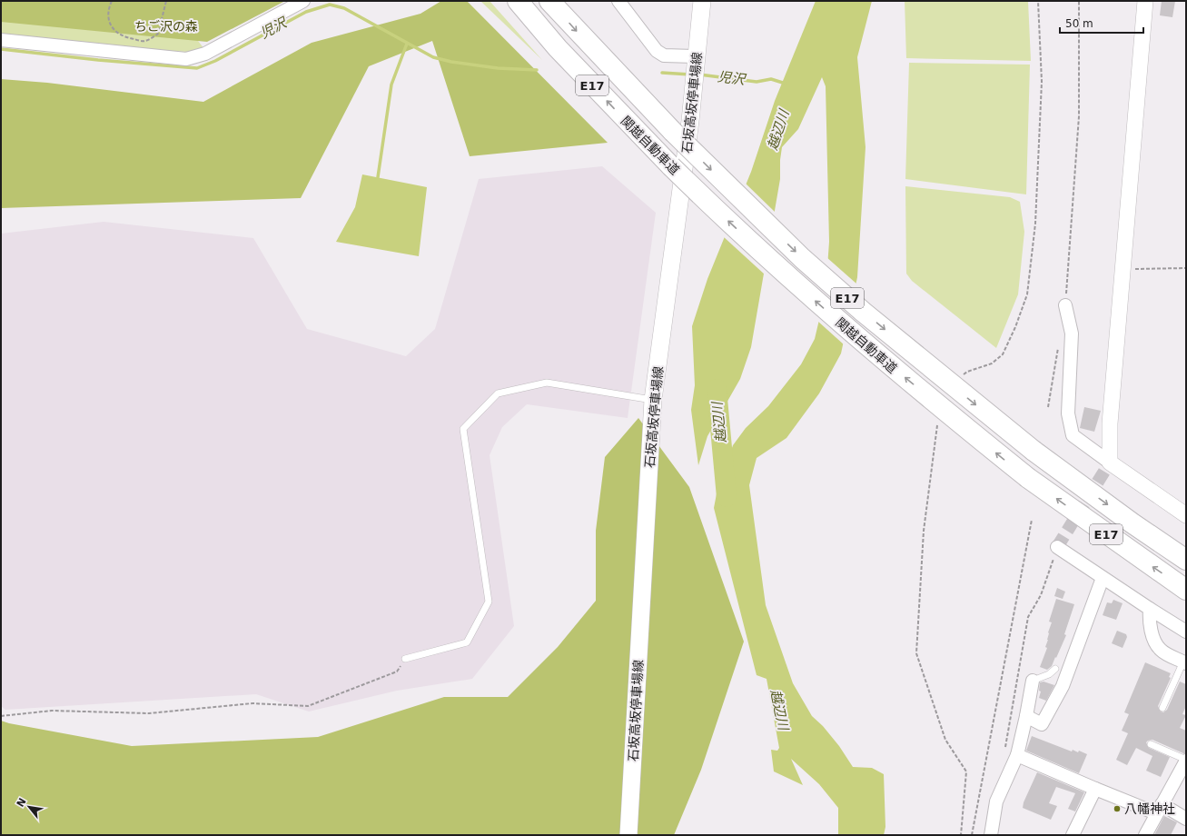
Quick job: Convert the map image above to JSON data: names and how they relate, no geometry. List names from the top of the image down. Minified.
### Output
{"streets":{"highway":["E17","関越自動車道"],"main road":["石坂高坂停車場線"]},"water":["児沢","越辺川"],"parks":["ちご沢の森"],"places":["八幡神社"],"scale_bar":"50 m","north":"top left"}
